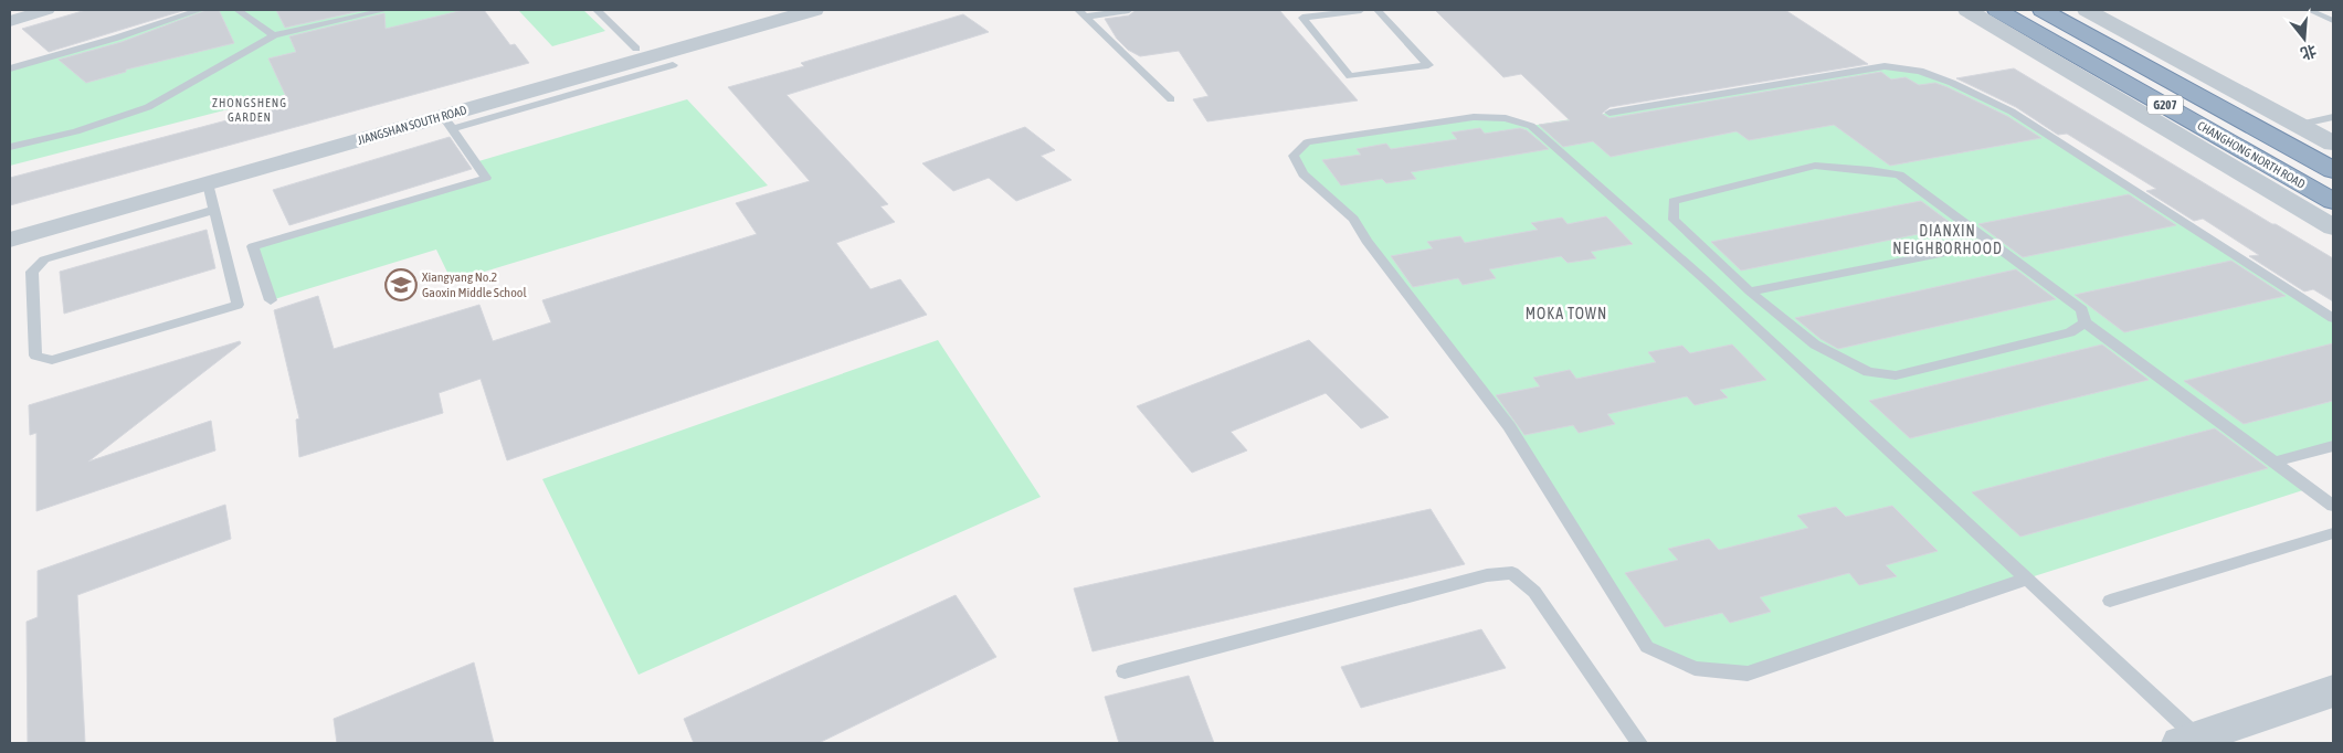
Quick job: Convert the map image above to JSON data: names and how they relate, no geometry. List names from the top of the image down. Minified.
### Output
{"streets":{"highway":["G207","CHANGHONG NORTH ROAD"],"street":["JIANGSHAN SOUTH ROAD"]},"districts":["ZHONGSHENG GARDEN","DIANXIN NEIGHBORHOOD","MOKA TOWN"],"places":{"school or university":["Xiangyang No.2 Gaoxin Middle School"]},"north":"bottom"}
